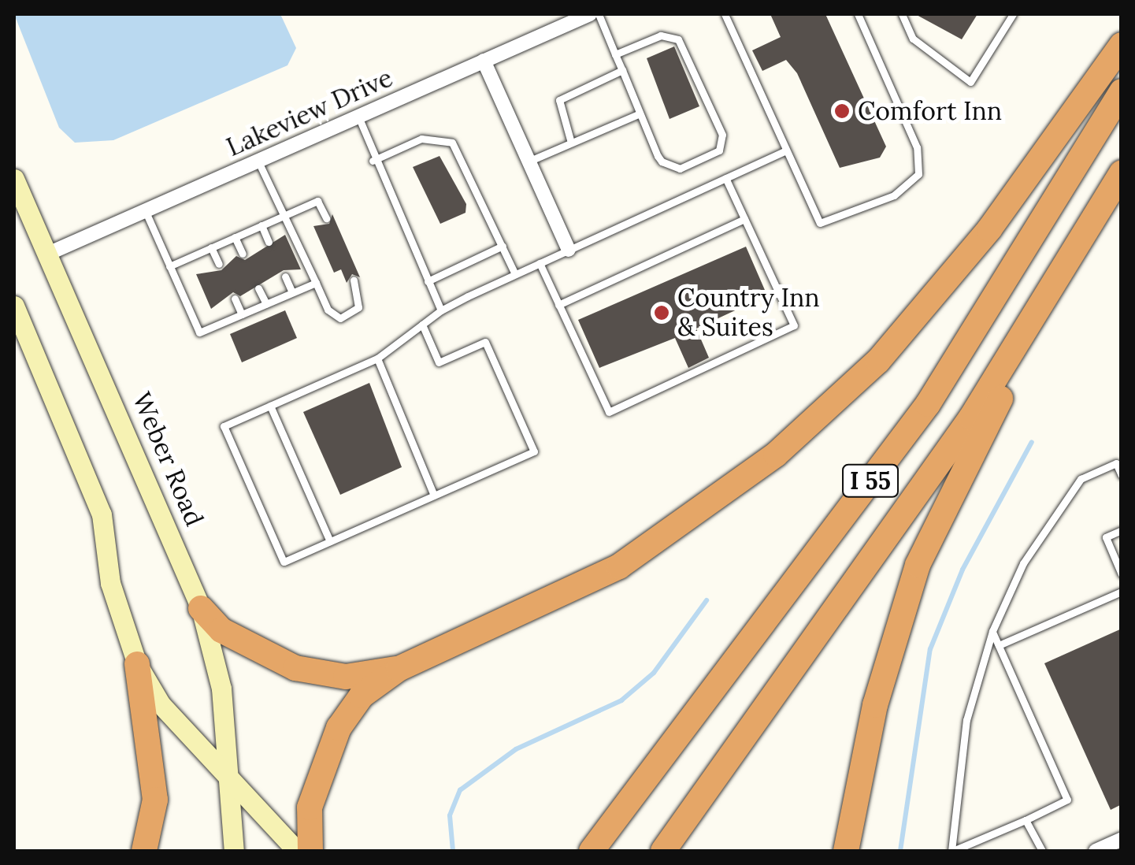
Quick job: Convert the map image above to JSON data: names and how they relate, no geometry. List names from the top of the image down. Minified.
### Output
{"streets":{"highway":["I 55"],"main road":["Weber Road"],"street":["Lakeview Drive"]},"crossings":[["Lakeview Drive","Weber Road"]],"places":["Comfort Inn","Country Inn & Suites"]}
